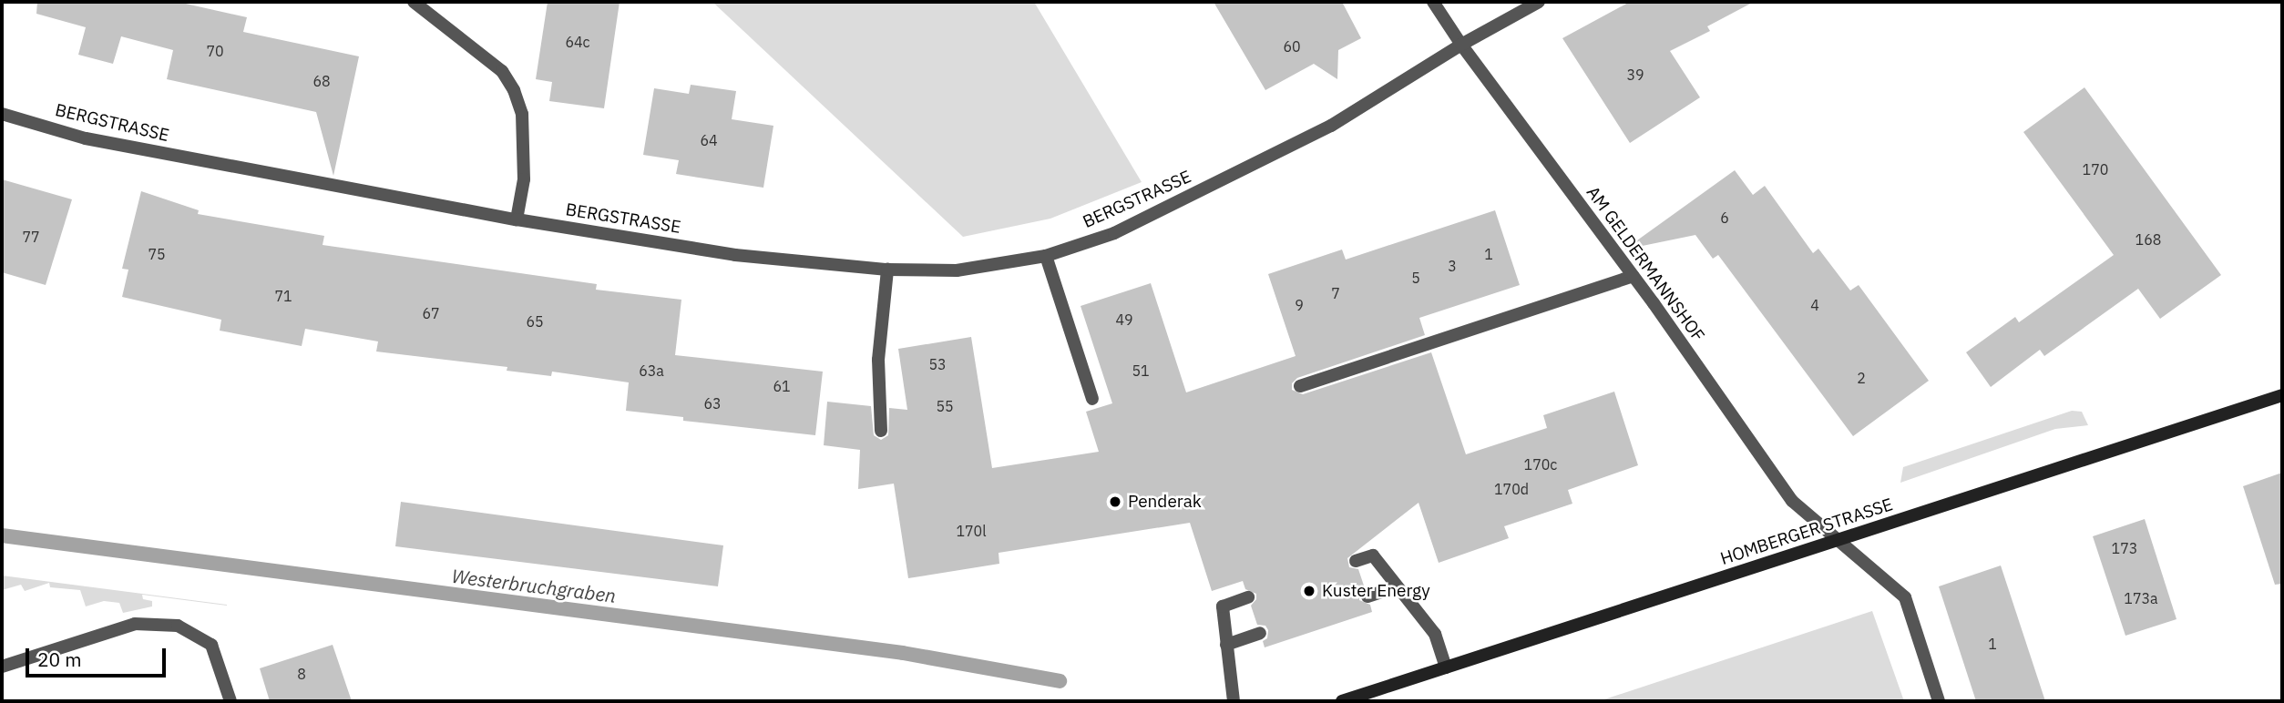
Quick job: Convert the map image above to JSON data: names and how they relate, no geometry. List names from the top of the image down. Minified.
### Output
{"streets":{"main road":["HOMBERGER STRASSE"],"street":["BERGSTRASSE","AM GELDERMANNSHOF"]},"crossings":[["BERGSTRASSE","AM GELDERMANNSHOF"],["AM GELDERMANNSHOF","HOMBERGER STRASSE"]],"water":["Westerbruchgraben"],"places":["Penderak","Kuster Energy"],"house_numbers":["64c","60","70","39","68","64","170","6","77","168","75","1","3","5","7","71","9","4","67","49","65","53","63a","51","2","61","63","55","170c","170d","170l","173","173a","1","8"],"scale_bar":"20 m"}
